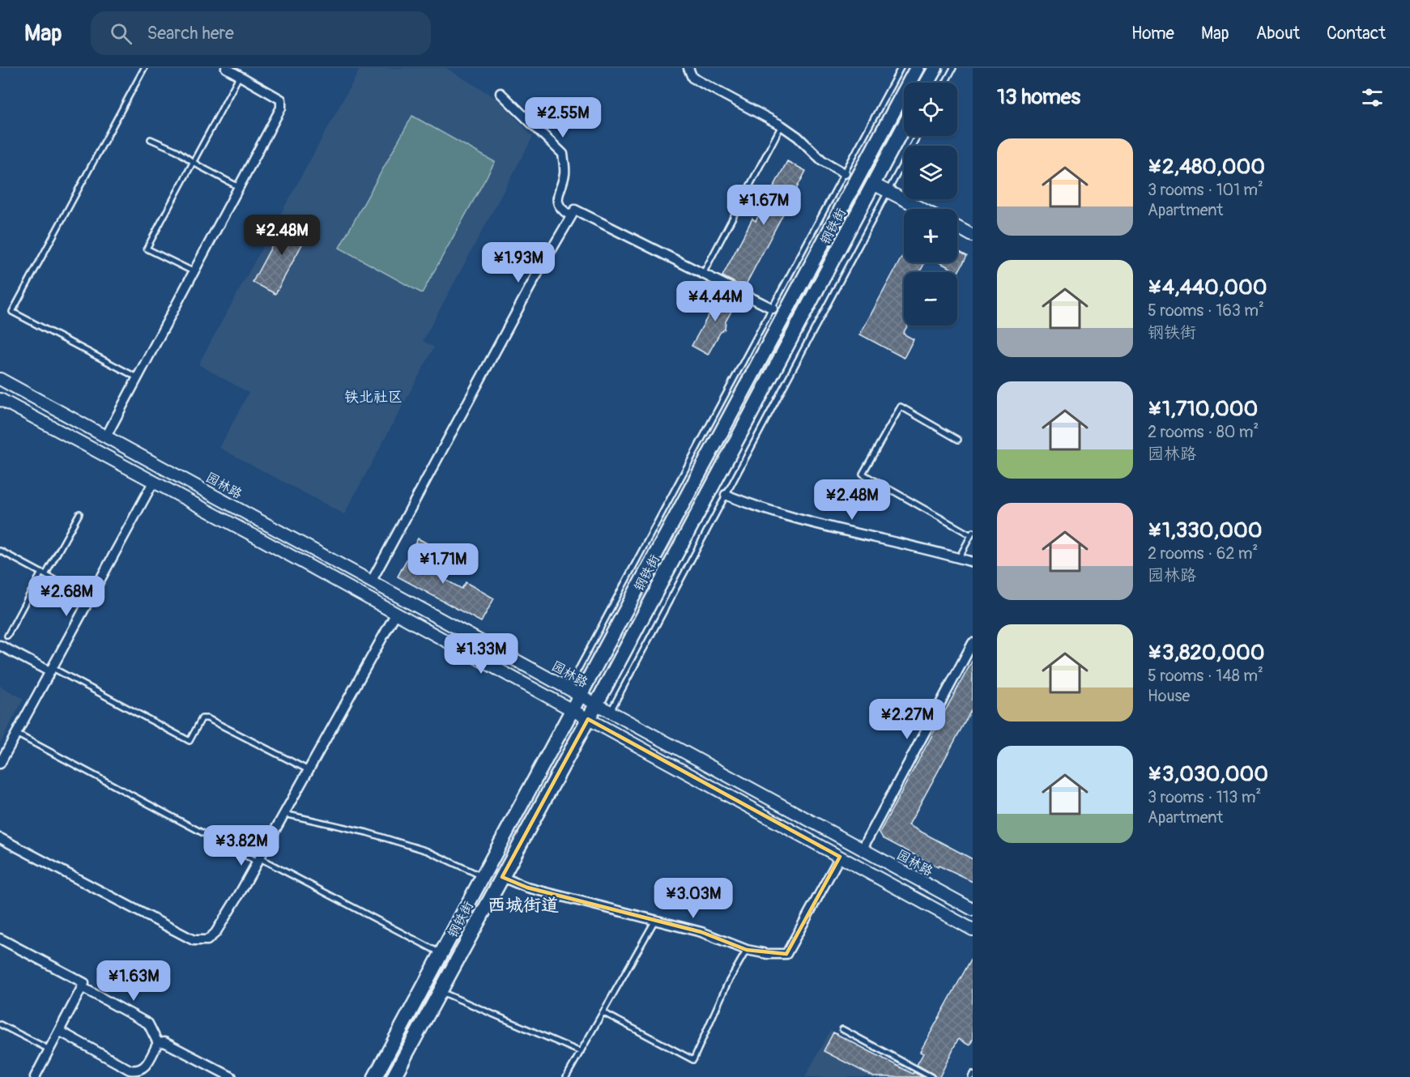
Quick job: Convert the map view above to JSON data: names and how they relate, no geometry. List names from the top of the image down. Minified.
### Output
{"streets":{"highway":["钢铁街"],"street":["园林路"]},"crossings":[["钢铁街","园林路"]],"districts":["铁北社区","西城街道"],"page":{"header":"Map","search":"Search here","nav":["Home","Map","About","Contact"],"heading":"13 homes","map_buttons":["+","−"],"price":["¥2.55M","¥1.67M","¥2.48M","¥1.93M","¥4.44M","¥2.48M","¥1.71M","¥2.68M","¥1.33M","¥2.27M","¥3.82M","¥3.03M","¥1.63M"],"list":[{"name":"¥2,480,000","note":"3 rooms · 101 m² · Apartment"},{"name":"¥4,440,000","note":"5 rooms · 163 m² · 钢铁街"},{"name":"¥1,710,000","note":"2 rooms · 80 m² · 园林路"},{"name":"¥1,330,000","note":"2 rooms · 62 m² · 园林路"},{"name":"¥3,820,000","note":"5 rooms · 148 m² · House"},{"name":"¥3,030,000","note":"3 rooms · 113 m² · Apartment"}]}}
